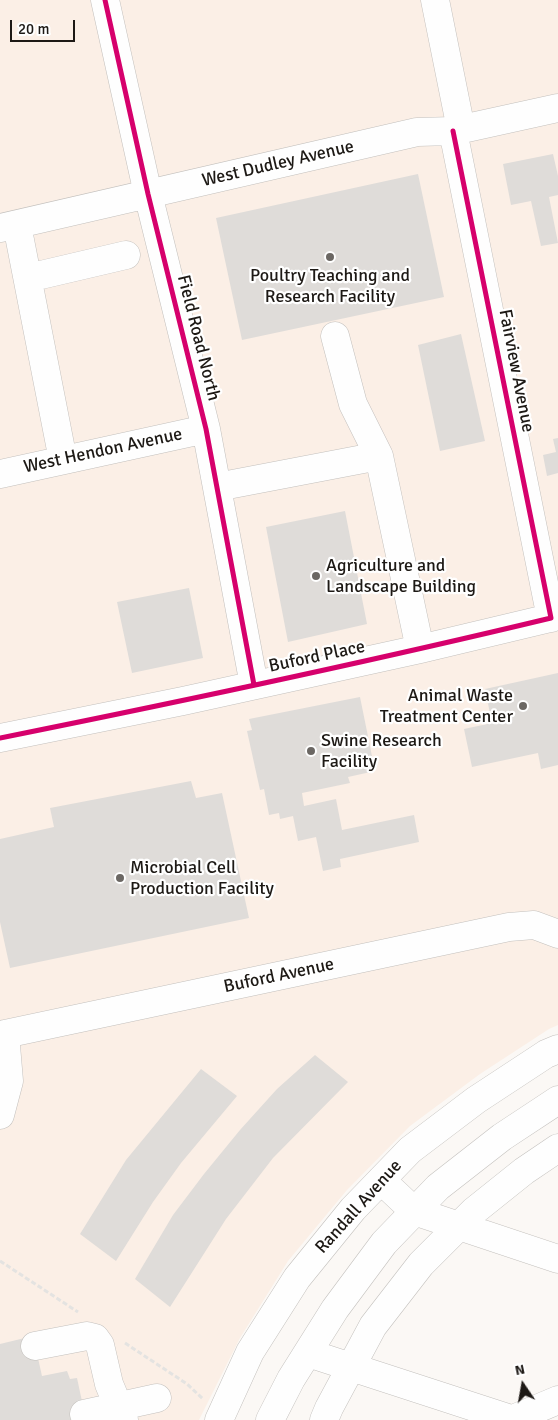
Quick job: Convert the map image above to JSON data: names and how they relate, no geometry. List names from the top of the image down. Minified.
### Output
{"streets":{"street":["West Dudley Avenue","Field Road North","Fairview Avenue","West Hendon Avenue","Buford Place","Buford Avenue","Randall Avenue"]},"crossings":[["West Dudley Avenue","Field Road North"],["West Dudley Avenue","Fairview Avenue"],["Field Road North","West Hendon Avenue"],["Field Road North","Buford Place"],["Fairview Avenue","Buford Place"]],"places":["Poultry Teaching and Research Facility","Agriculture and Landscape Building","Animal Waste Treatment Center","Swine Research Facility","Microbial Cell Production Facility"],"scale_bar":"20 m","north":"top"}
